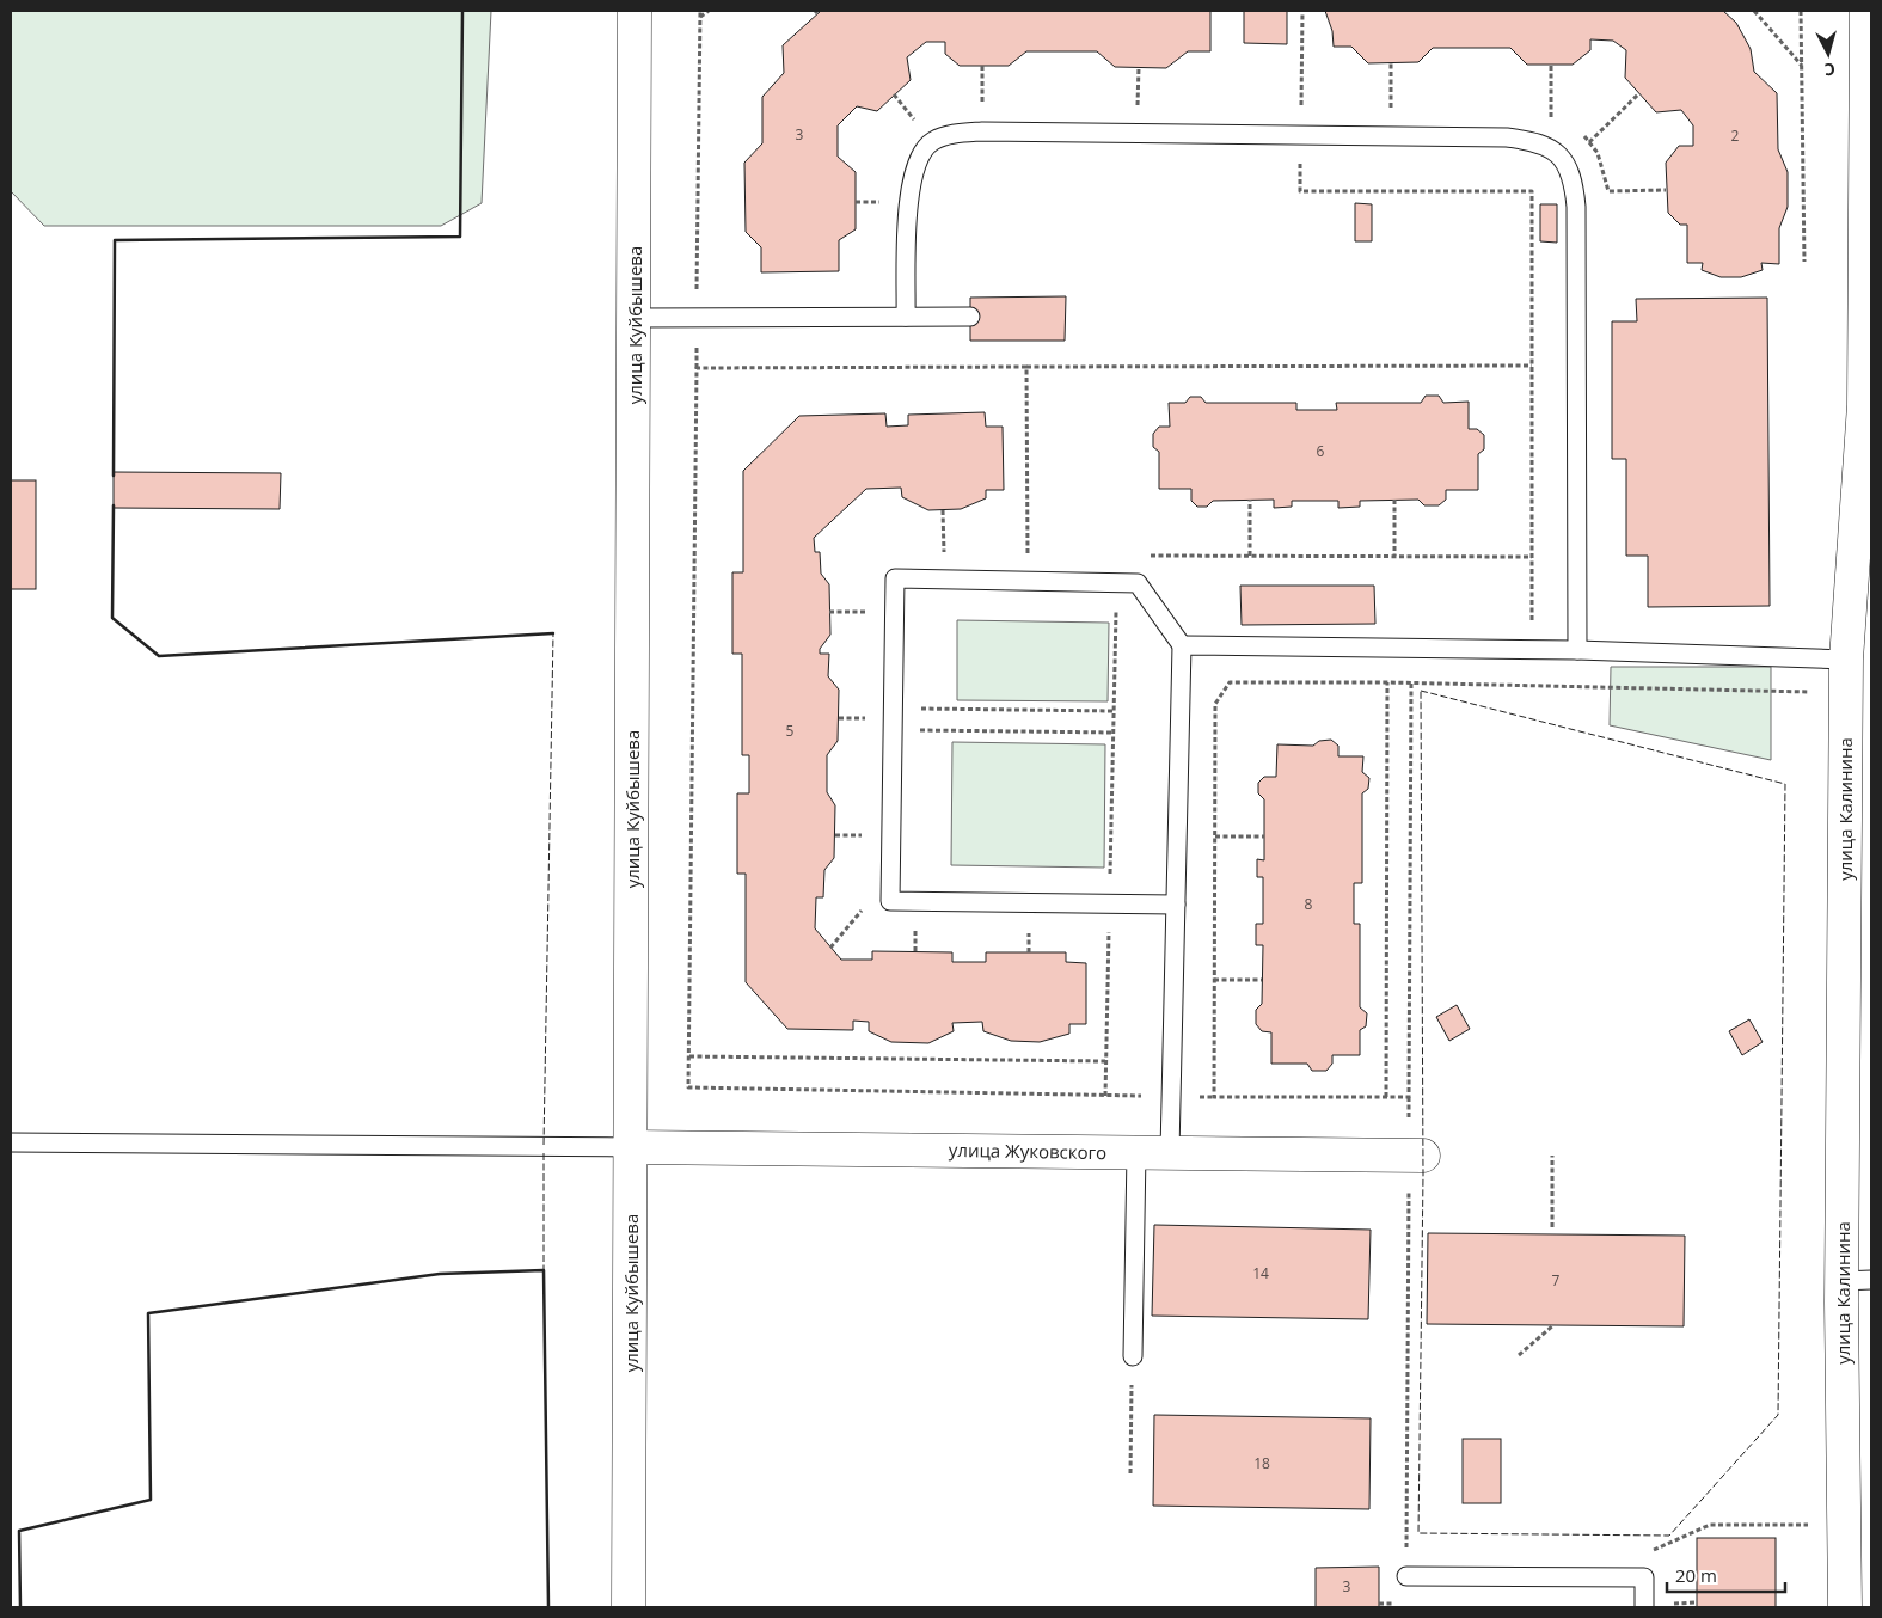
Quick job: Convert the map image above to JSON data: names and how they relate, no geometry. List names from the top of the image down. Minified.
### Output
{"streets":{"street":["улица Куйбышева","улица Калинина","улица Жуковского"]},"crossings":[["улица Куйбышева","улица Жуковского"]],"house_numbers":["3","2","6","5","8","14","7","18","3"],"scale_bar":"20 m","north":"bottom"}
